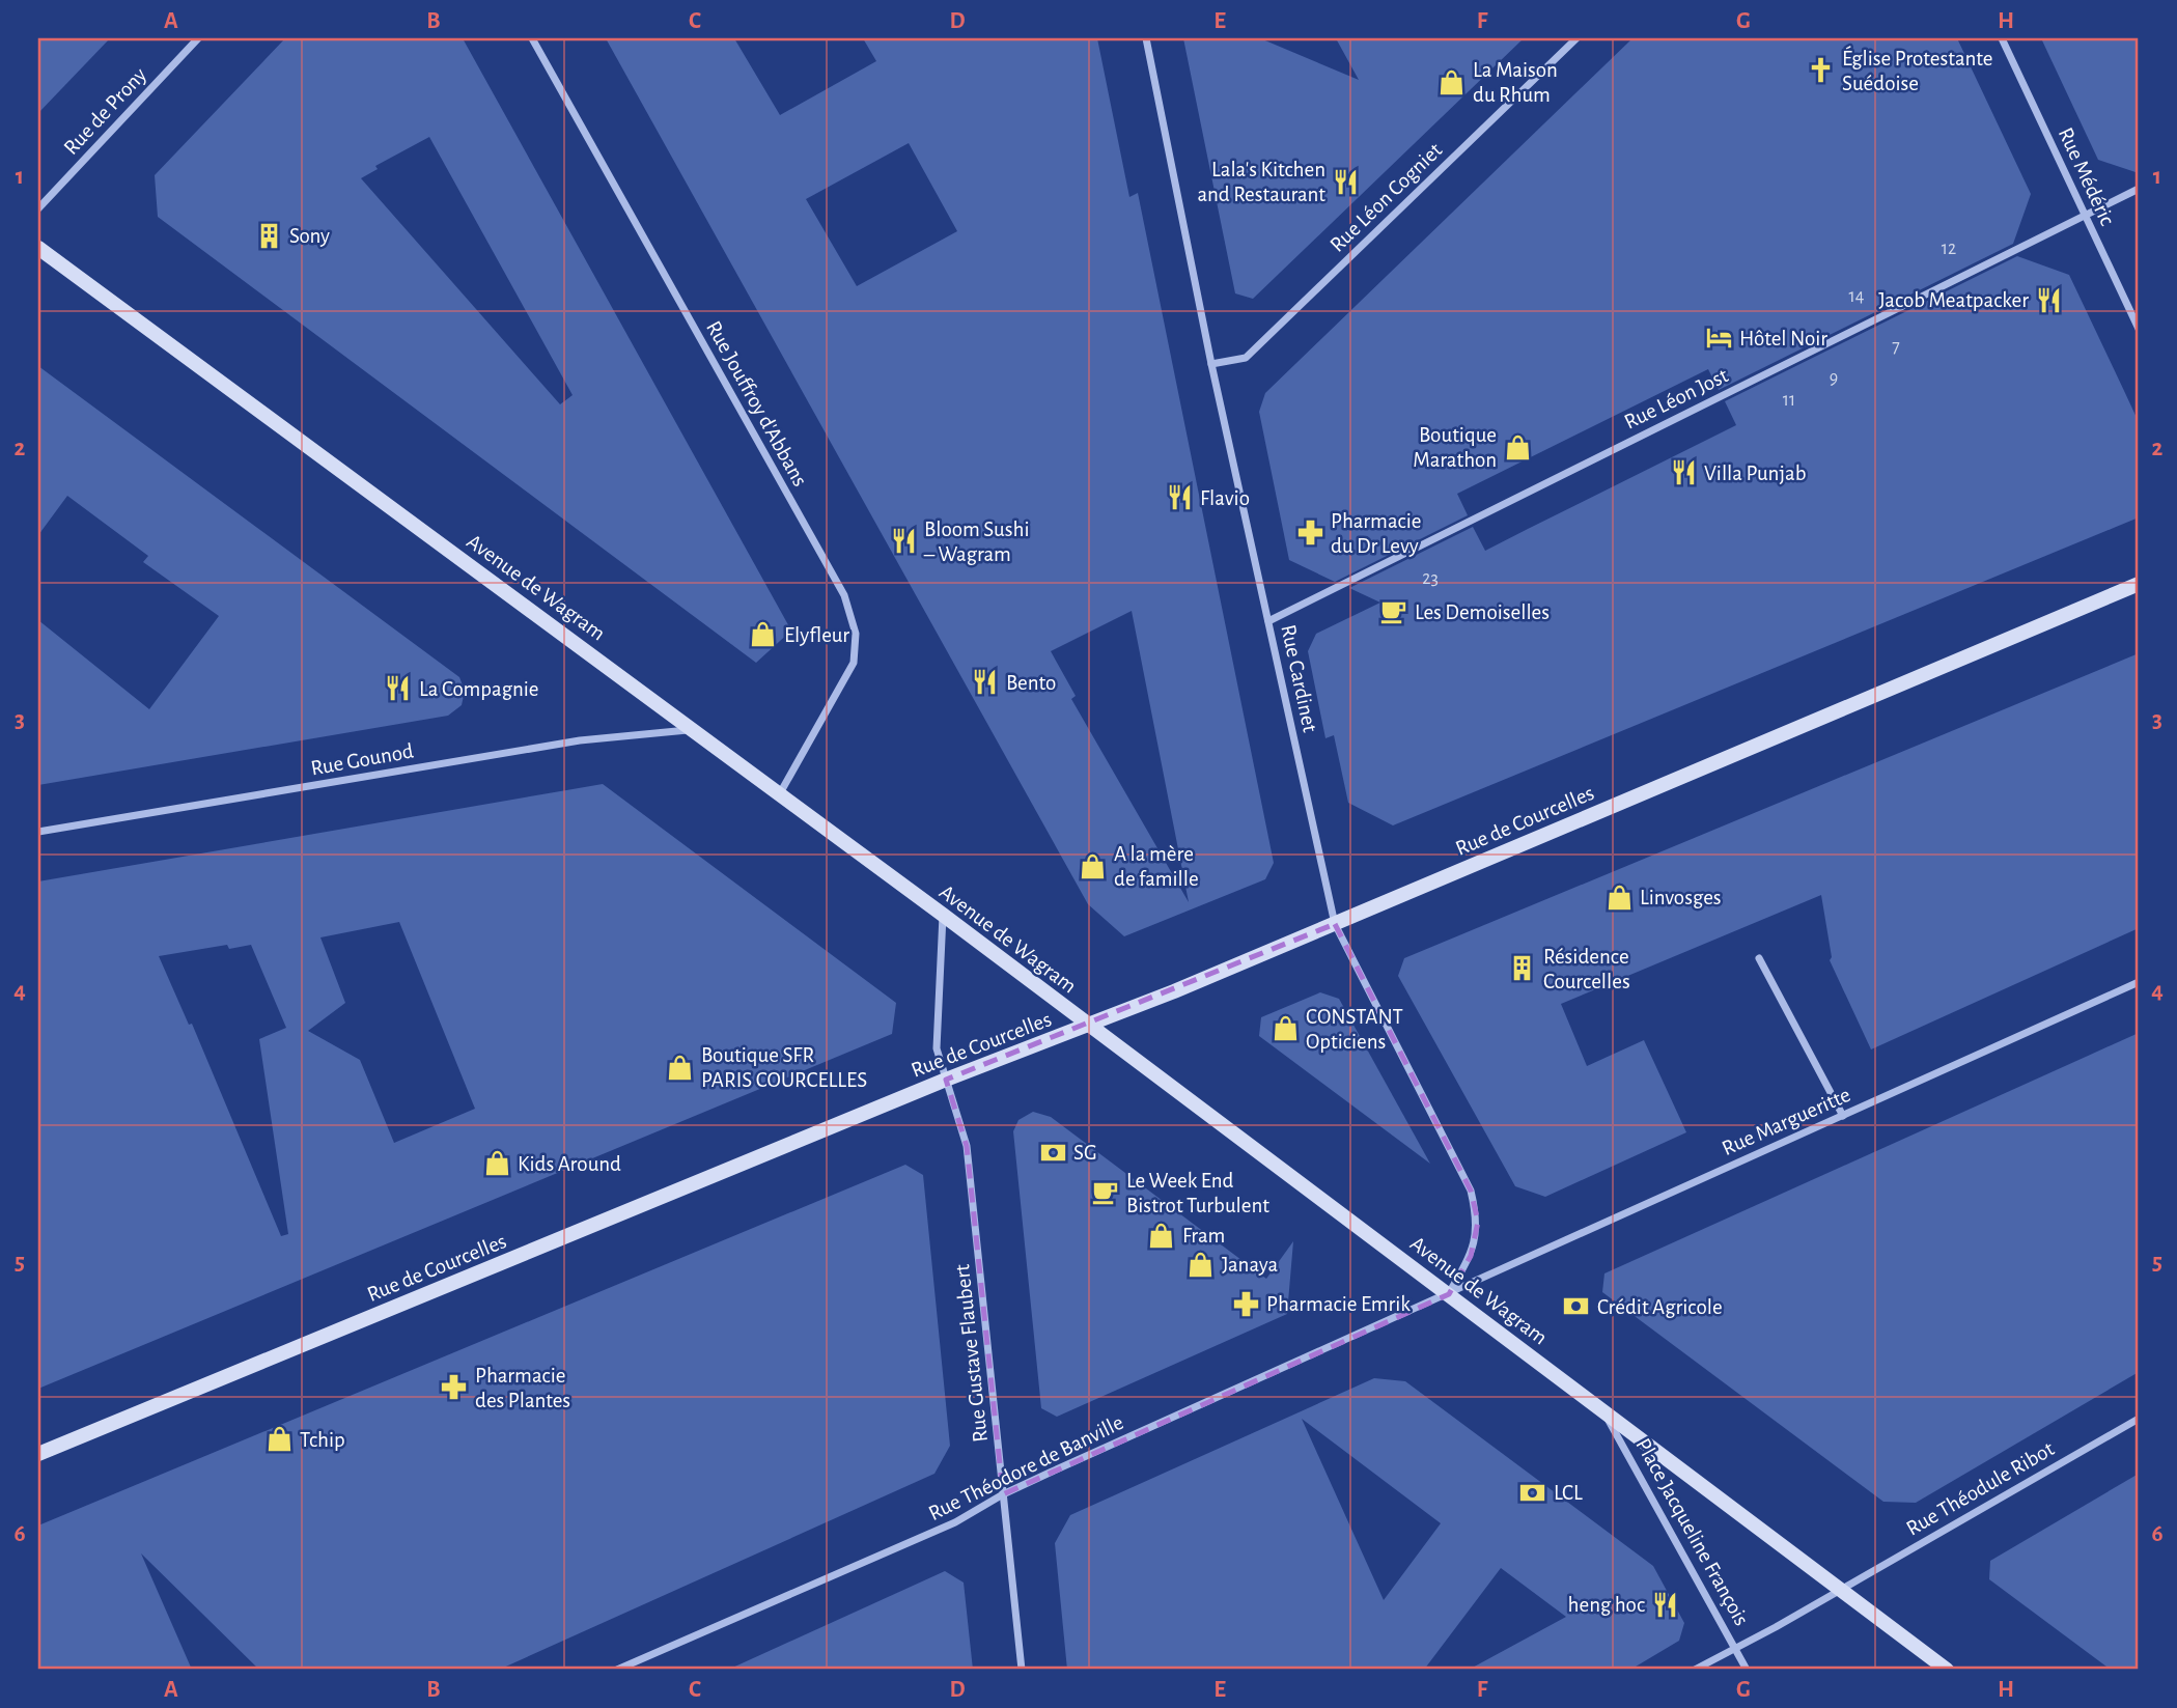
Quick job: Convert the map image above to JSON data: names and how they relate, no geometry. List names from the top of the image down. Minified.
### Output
{"streets":{"main road":["Avenue de Wagram","Rue de Courcelles"],"street":["Rue de Prony","Rue Médéric","Rue Léon Cogniet","Rue Léon Jost","Rue Jouffroy d'Abbans","Rue Cardinet","Rue Gounod","Rue Margueritte","Rue Gustave Flaubert","Rue Théodore de Banville","Rue Théodule Ribot","Place Jacqueline François"]},"crossings":[["Rue Médéric","Rue Léon Jost"],["Rue Léon Cogniet","Rue Cardinet"],["Rue Léon Jost","Rue Cardinet"],["Rue Jouffroy d'Abbans","Avenue de Wagram"],["Avenue de Wagram","Rue Cardinet"],["Avenue de Wagram","Rue Gounod"],["Avenue de Wagram","Rue de Courcelles"],["Avenue de Wagram","Rue Margueritte"],["Avenue de Wagram","Rue Gustave Flaubert"],["Avenue de Wagram","Rue Théodore de Banville"],["Avenue de Wagram","Rue Théodule Ribot"],["Avenue de Wagram","Place Jacqueline François"],["Rue Cardinet","Rue de Courcelles"],["Rue Cardinet","Rue Margueritte"],["Rue Cardinet","Rue Théodore de Banville"],["Rue de Courcelles","Rue Gustave Flaubert"],["Rue Margueritte","Rue Théodore de Banville"],["Rue Gustave Flaubert","Rue Théodore de Banville"],["Rue Théodule Ribot","Place Jacqueline François"]],"places":{"church":["Église Protestante Suédoise"],"shop":["La Maison du Rhum","Boutique Marathon","Elyfleur","A la mère de famille","Linvosges","CONSTANT Opticiens","Boutique SFR PARIS COURCELLES","Kids Around","Fram","Janaya","Tchip"],"restaurant":["Lala's Kitchen and Restaurant","Jacob Meatpacker","Villa Punjab","Flavio","Bloom Sushi – Wagram","Bento","La Compagnie","heng hoc"],"building":["Sony","Résidence Courcelles"],"hotel":["Hôtel Noir"],"pharmacy":["Pharmacie du Dr Levy","Pharmacie Emrik","Pharmacie des Plantes"],"cafe":["Les Demoiselles","Le Week End Bistrot Turbulent"],"bank":["SG","Crédit Agricole","LCL"]},"house_numbers":["12","14","7","9","11","23"],"grid":{"columns":["A","B","C","D","E","F","G","H"],"rows":["1","2","3","4","5","6"]}}
